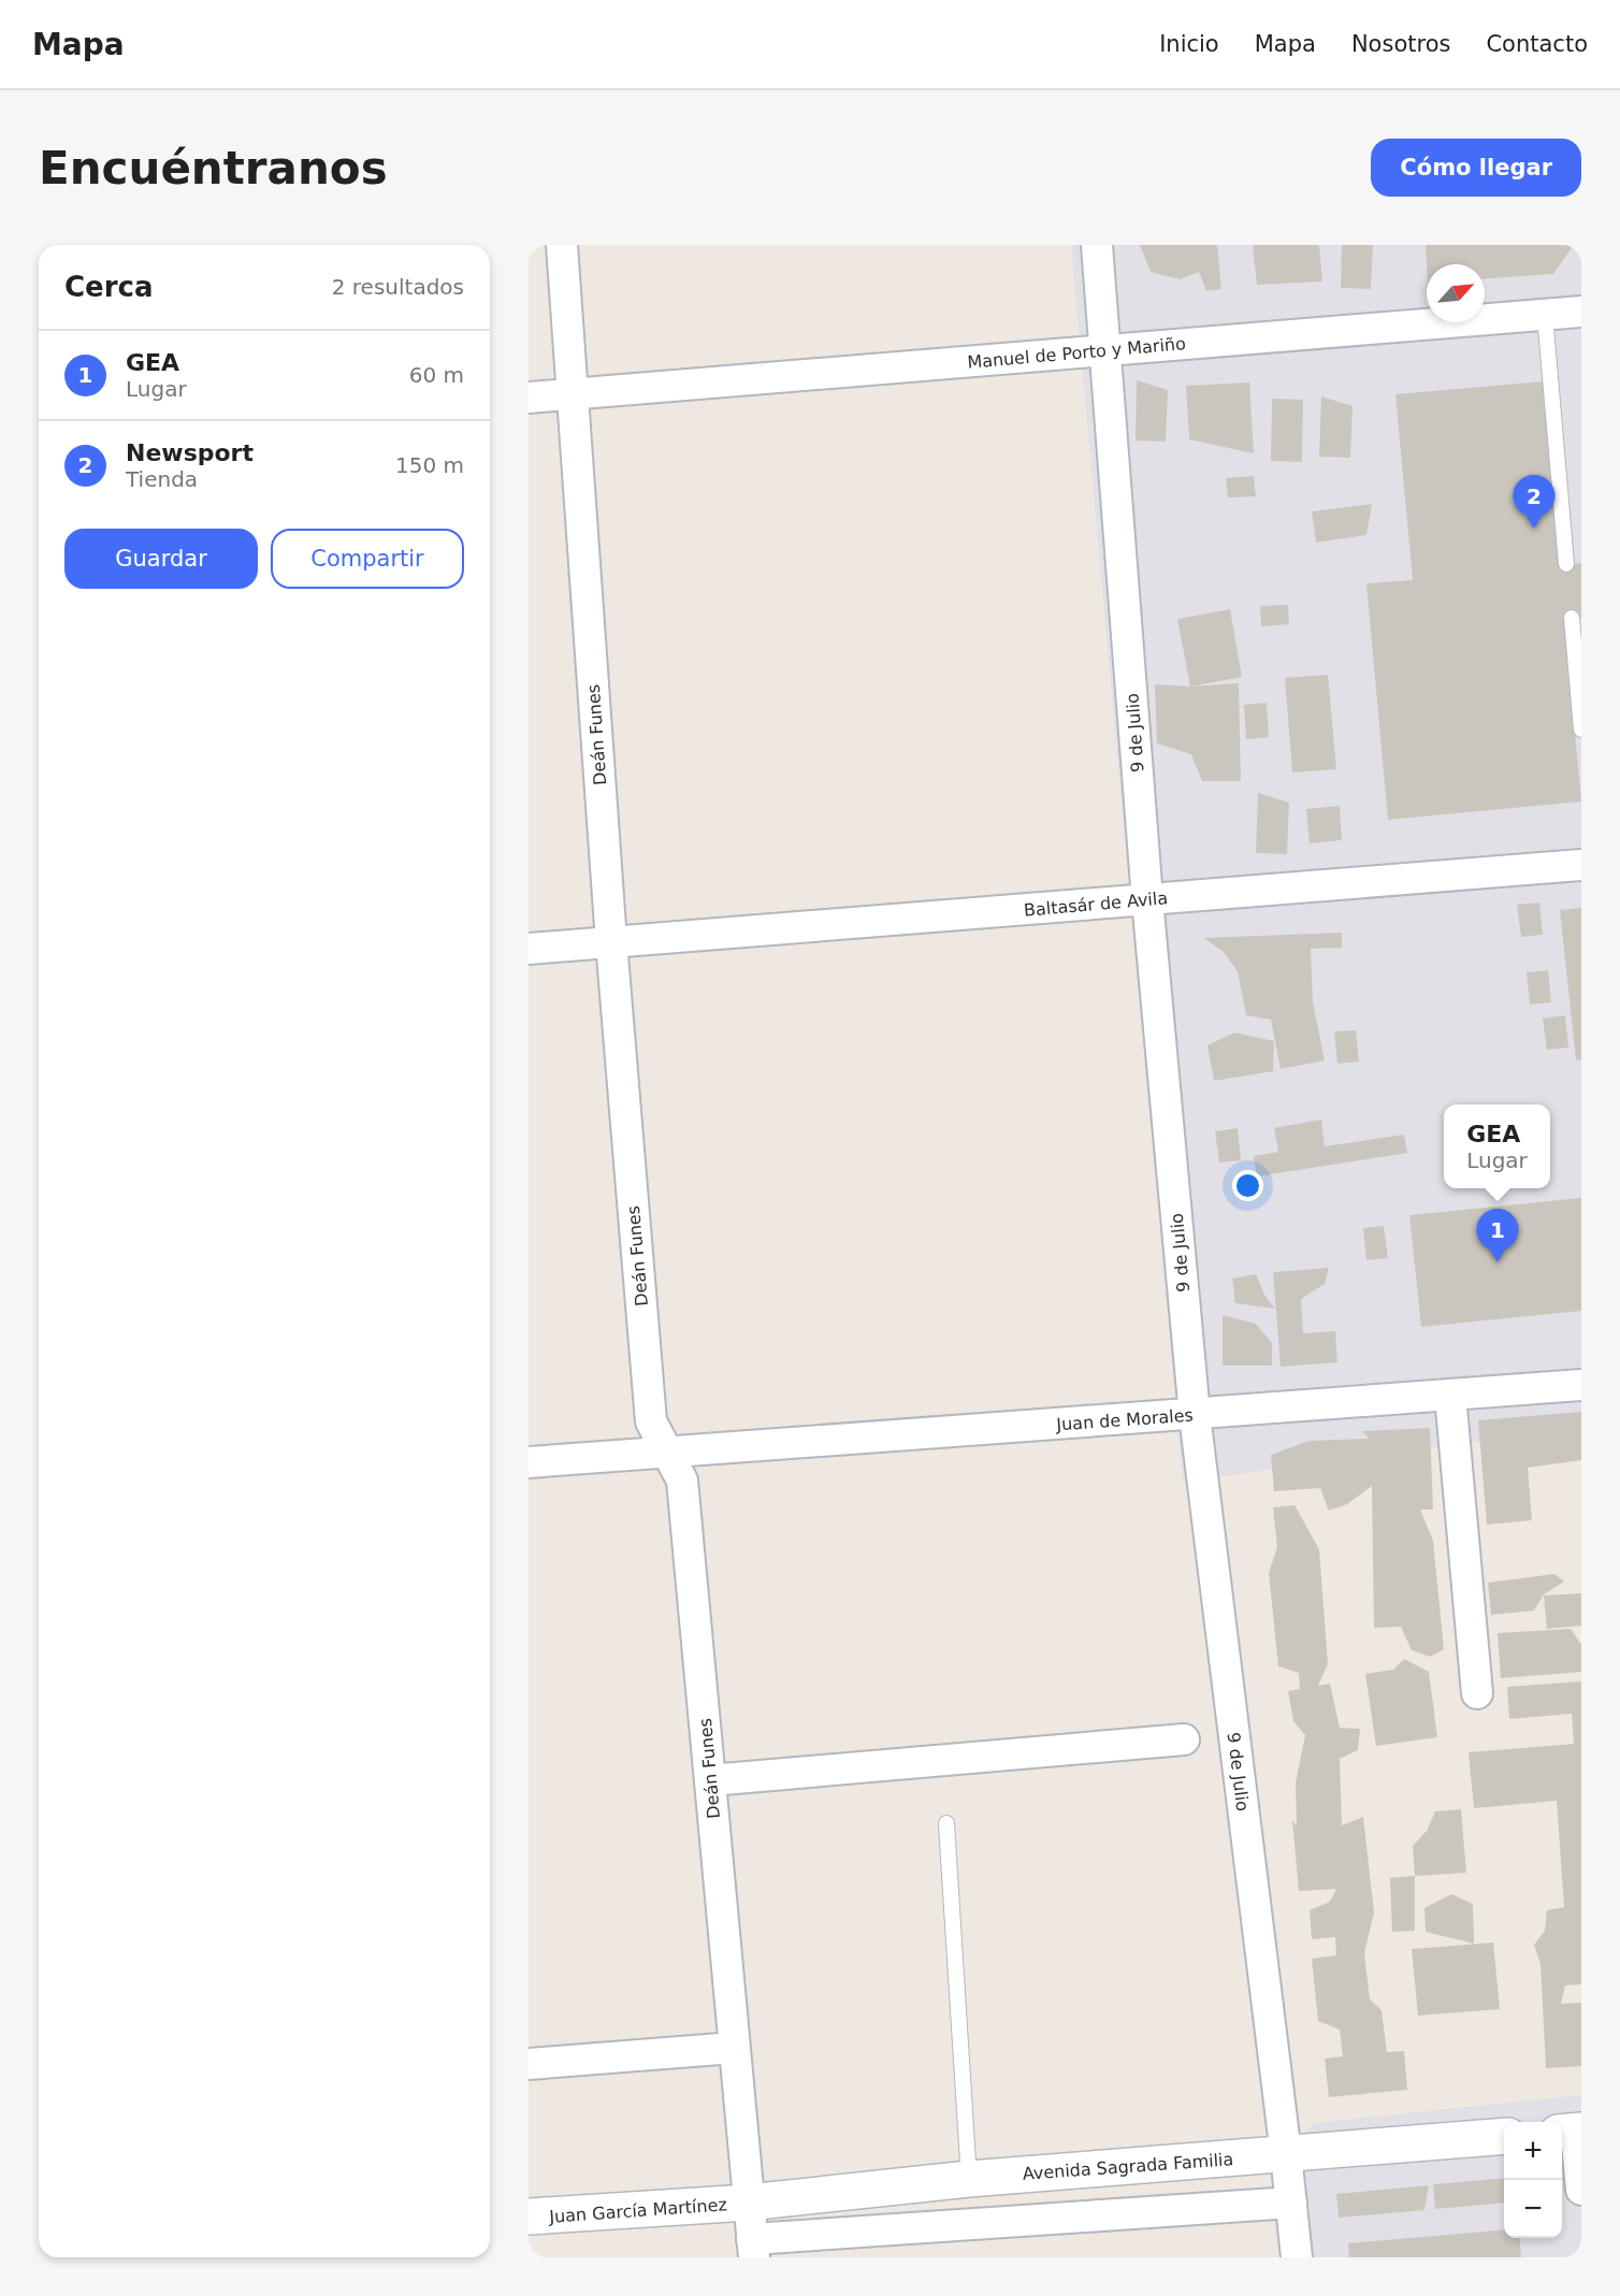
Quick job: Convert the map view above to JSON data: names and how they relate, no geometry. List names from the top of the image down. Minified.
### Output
{"streets":{"main road":["Avenida Sagrada Familia","Juan García Martínez"],"street":["Manuel de Porto y Mariño","9 de Julio","Deán Funes","Baltasár de Avila","Juan de Morales"]},"crossings":[["Manuel de Porto y Mariño","9 de Julio"],["Manuel de Porto y Mariño","Deán Funes"],["9 de Julio","Baltasár de Avila"],["9 de Julio","Juan de Morales"],["9 de Julio","Avenida Sagrada Familia"],["Deán Funes","Baltasár de Avila"],["Deán Funes","Juan de Morales"],["Deán Funes","Avenida Sagrada Familia"],["Deán Funes","Juan García Martínez"],["Avenida Sagrada Familia","Juan García Martínez"]],"north":"top right","page":{"header":"Mapa","nav":["Inicio","Mapa","Nosotros","Contacto"],"buttons":["Cómo llegar",["Guardar","Compartir"]],"title":"Encuéntranos","heading":["Cerca","2 resultados"],"list":[{"mark":"1","name":"GEA","note":"Lugar","value":"60 m"},{"mark":"2","name":"Newsport","note":"Tienda","value":"150 m"}],"pins":["2","1"],"popup":["GEA","Lugar"],"map_buttons":["+","−"]}}
